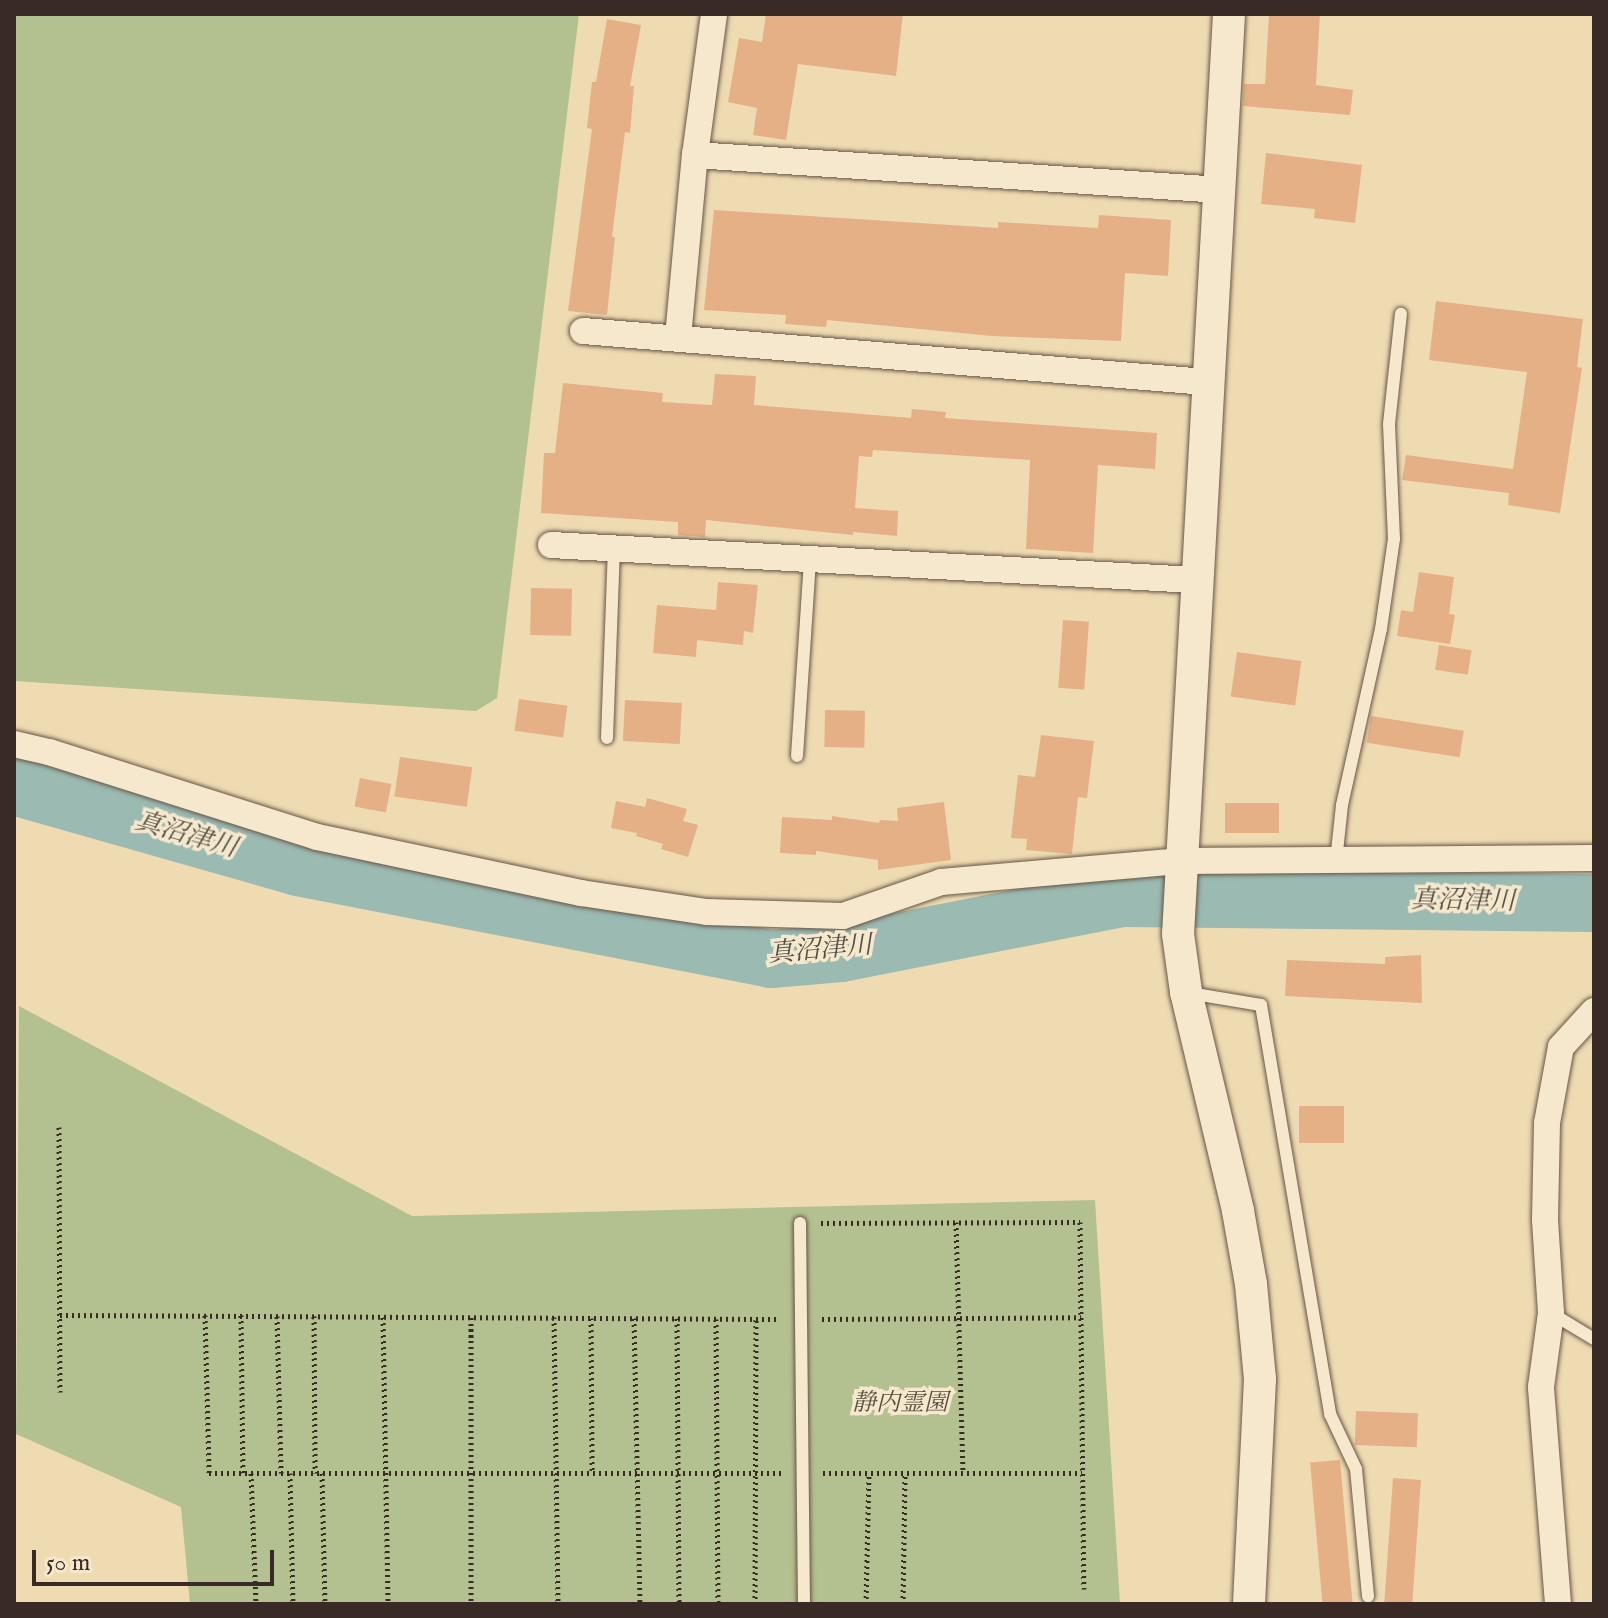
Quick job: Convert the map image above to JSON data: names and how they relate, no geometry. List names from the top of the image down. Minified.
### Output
{"water":["真沼津川"],"parks":["静内霊園"],"scale_bar":"50 m"}
